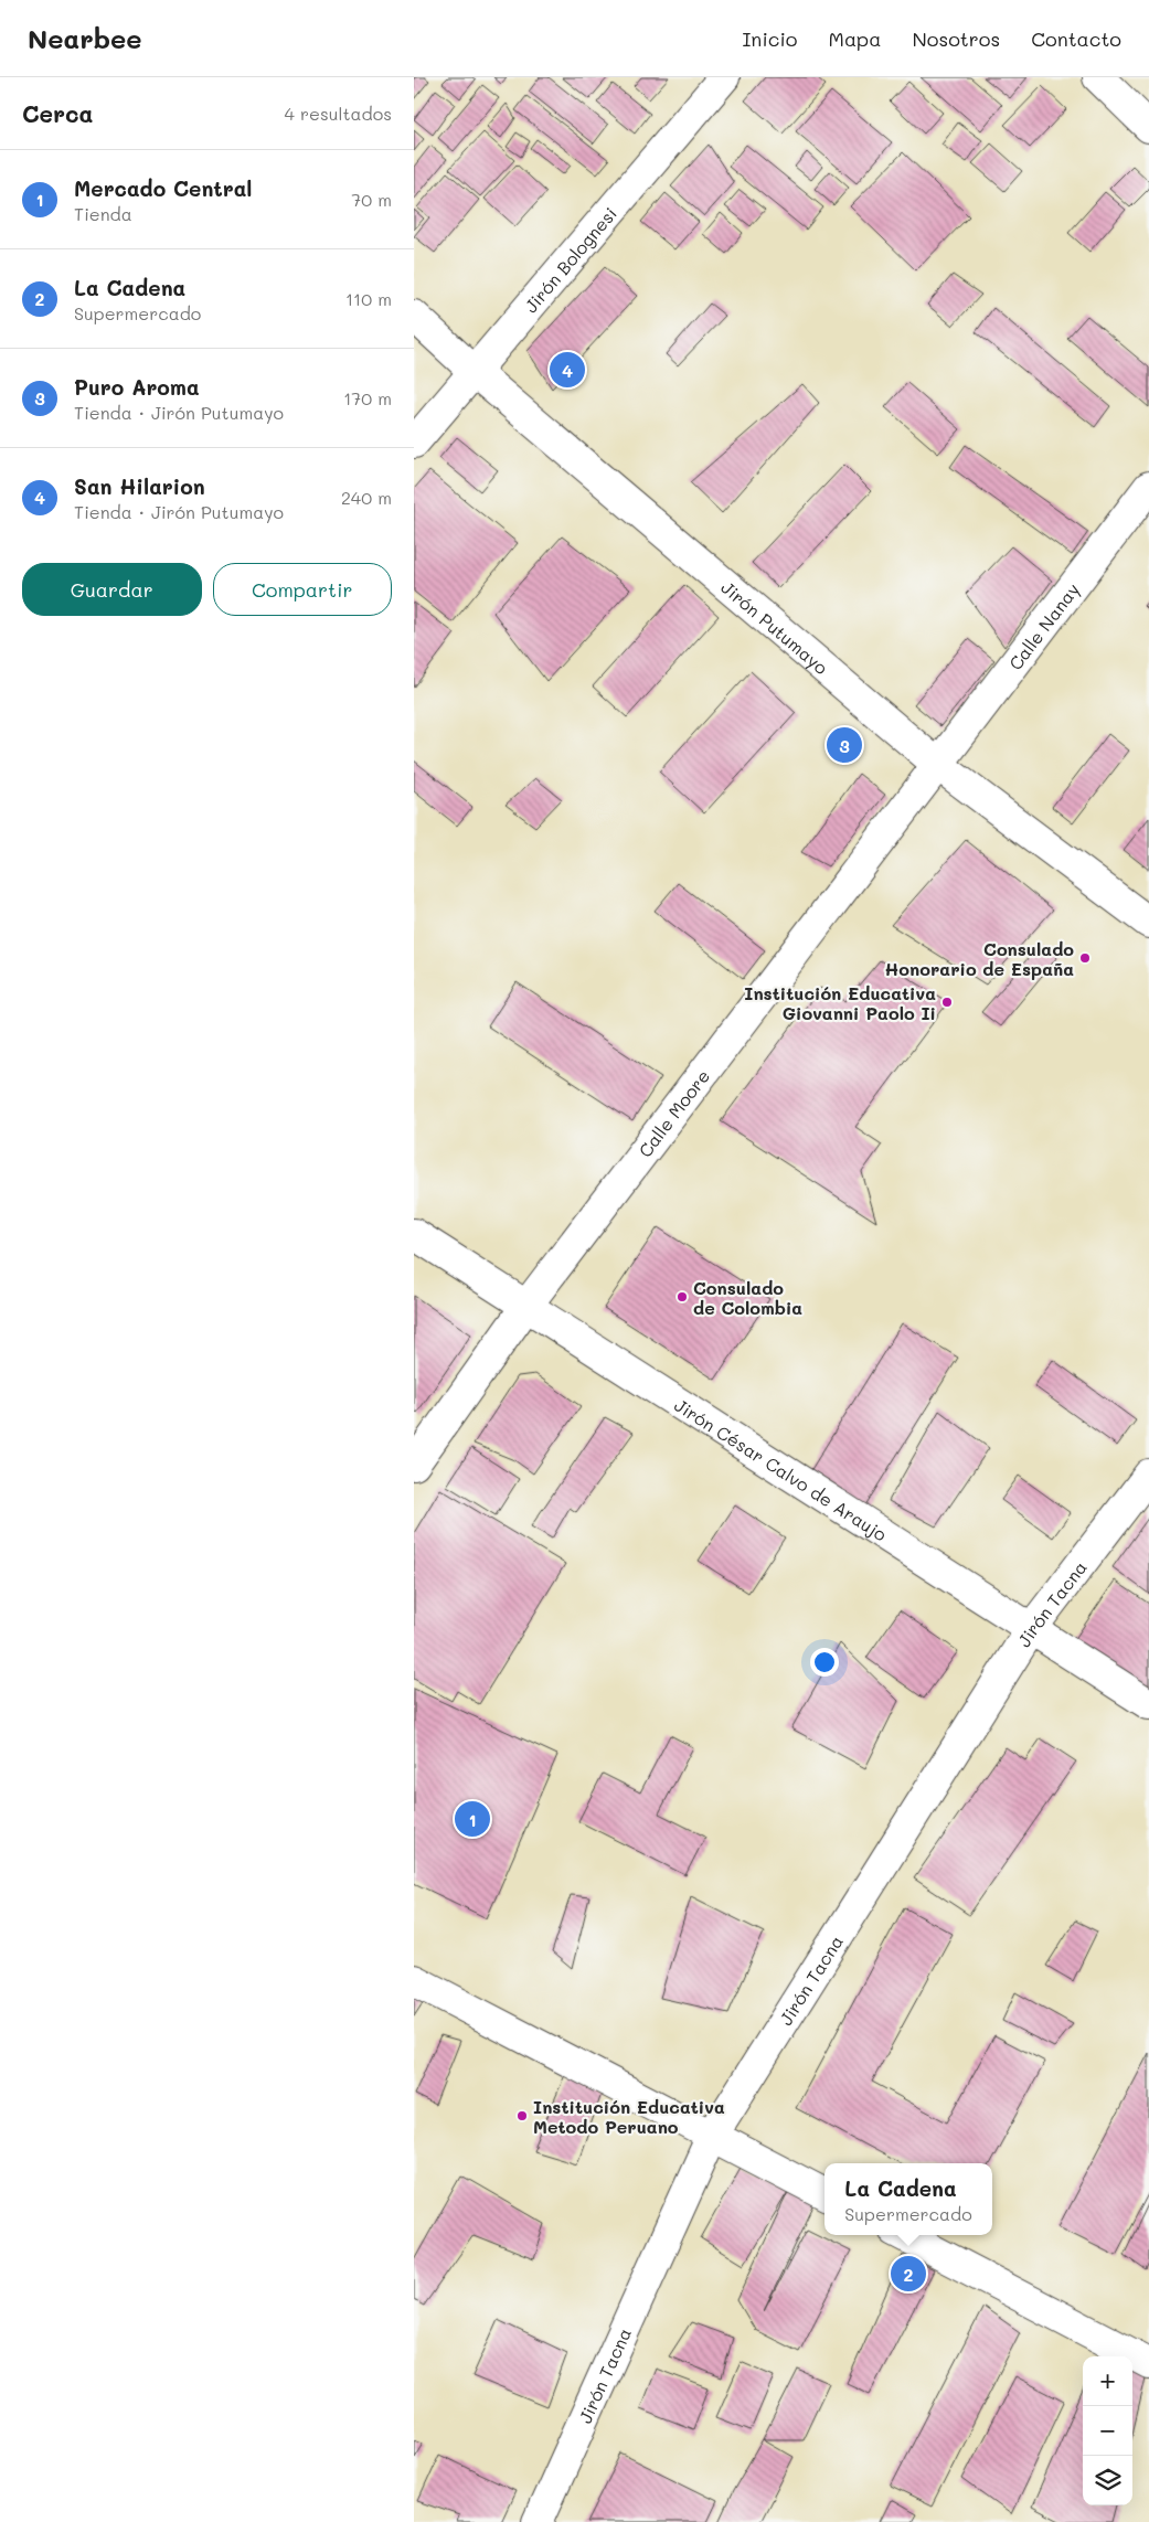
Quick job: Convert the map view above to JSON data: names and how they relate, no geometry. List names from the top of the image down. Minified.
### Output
{"streets":{"street":["Jirón Bolognesi","Calle Nanay","Jirón Putumayo","Calle Moore","Jirón César Calvo de Araujo","Jirón Tacna"]},"crossings":[["Jirón Bolognesi","Jirón Putumayo"],["Calle Nanay","Jirón Putumayo"],["Calle Nanay","Calle Moore"],["Jirón Putumayo","Calle Moore"],["Calle Moore","Jirón César Calvo de Araujo"],["Jirón César Calvo de Araujo","Jirón Tacna"]],"places":["Consulado Honorario de España","Institución Educativa Giovanni Paolo Ii","Consulado de Colombia","Institución Educativa Metodo Peruano"],"page":{"header":"Nearbee","nav":["Inicio","Mapa","Nosotros","Contacto"],"heading":["Cerca","4 resultados"],"list":[{"mark":"1","name":"Mercado Central","note":"Tienda","value":"70 m"},{"mark":"2","name":"La Cadena","note":"Supermercado","value":"110 m"},{"mark":"3","name":"Puro Aroma","note":"Tienda · Jirón Putumayo","value":"170 m"},{"mark":"4","name":"San Hilarion","note":"Tienda · Jirón Putumayo","value":"240 m"}],"pins":["4","3","1","2"],"buttons":["Guardar","Compartir"],"popup":["La Cadena","Supermercado"],"map_buttons":["+","−"]}}
